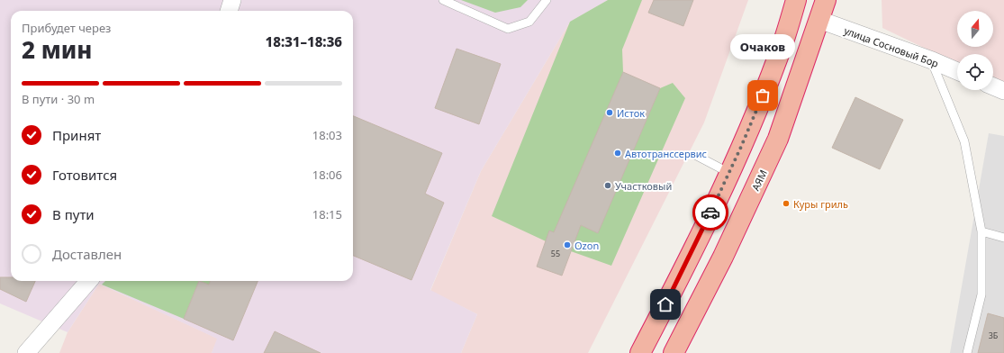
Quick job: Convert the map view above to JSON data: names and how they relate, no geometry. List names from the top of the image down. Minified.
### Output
{"streets":{"highway":["АЯМ"],"street":["улица Сосновый Бор"]},"crossings":[["улица Сосновый Бор","АЯМ"]],"places":["Очаков","Исток","Автотранссервис","Участковый","Куры гриль","Ozon"],"house_numbers":["55","3Б"],"north":"top","page":{"heading":["2 мин","Прибудет через","18:31–18:36"],"bubble":"Очаков","bar":"В пути · 30 m","list":[["Принят","18:03"],["Готовится","18:06"],["В пути","18:15"],"Доставлен"]}}
